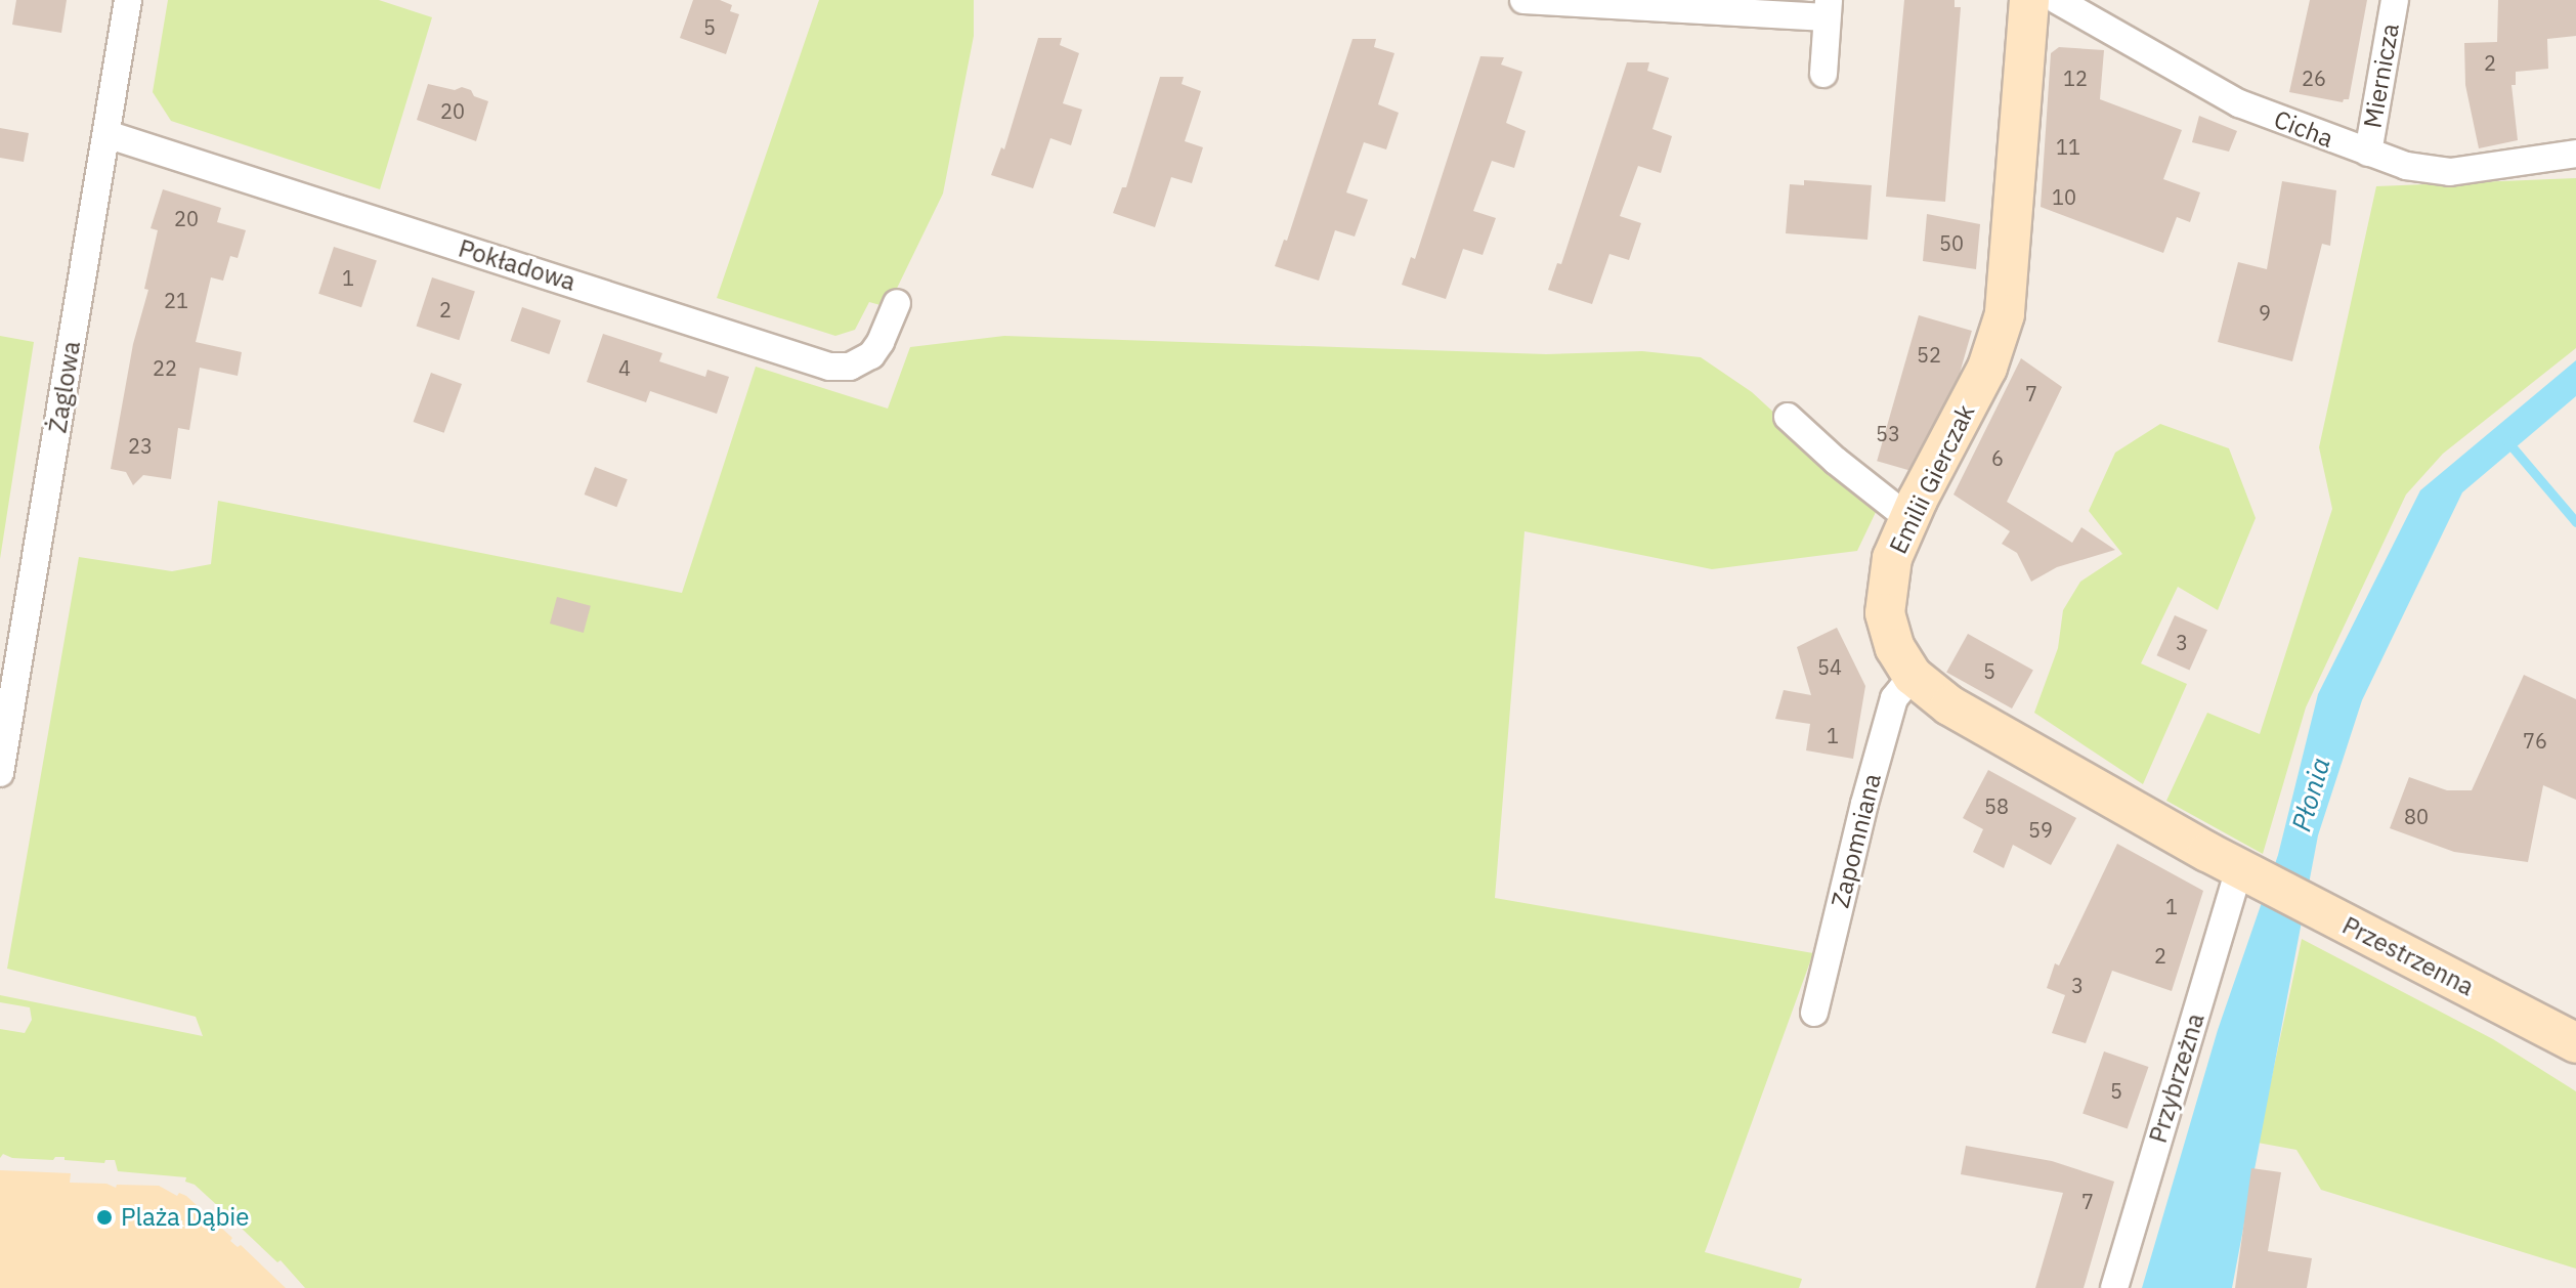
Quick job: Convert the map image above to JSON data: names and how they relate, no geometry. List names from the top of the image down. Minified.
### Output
{"streets":{"street":["Miernicza","Cicha","Pokładowa","Żaglowa","Emilii Gierczak","Zapomniana","Przestrzenna","Przybrzeżna"]},"crossings":[["Miernicza","Cicha"],["Pokładowa","Żaglowa"],["Emilii Gierczak","Zapomniana"],["Emilii Gierczak","Przestrzenna"],["Emilii Gierczak","Przybrzeżna"],["Przestrzenna","Przybrzeżna"]],"water":["Płonia"],"places":["Plaża Dąbie"],"house_numbers":["5","2","12","26","20","11","10","20","50","1","21","2","9","52","22","4","7","53","23","6","3","54","5","1","76","58","80","59","1","2","3","5","7"]}
